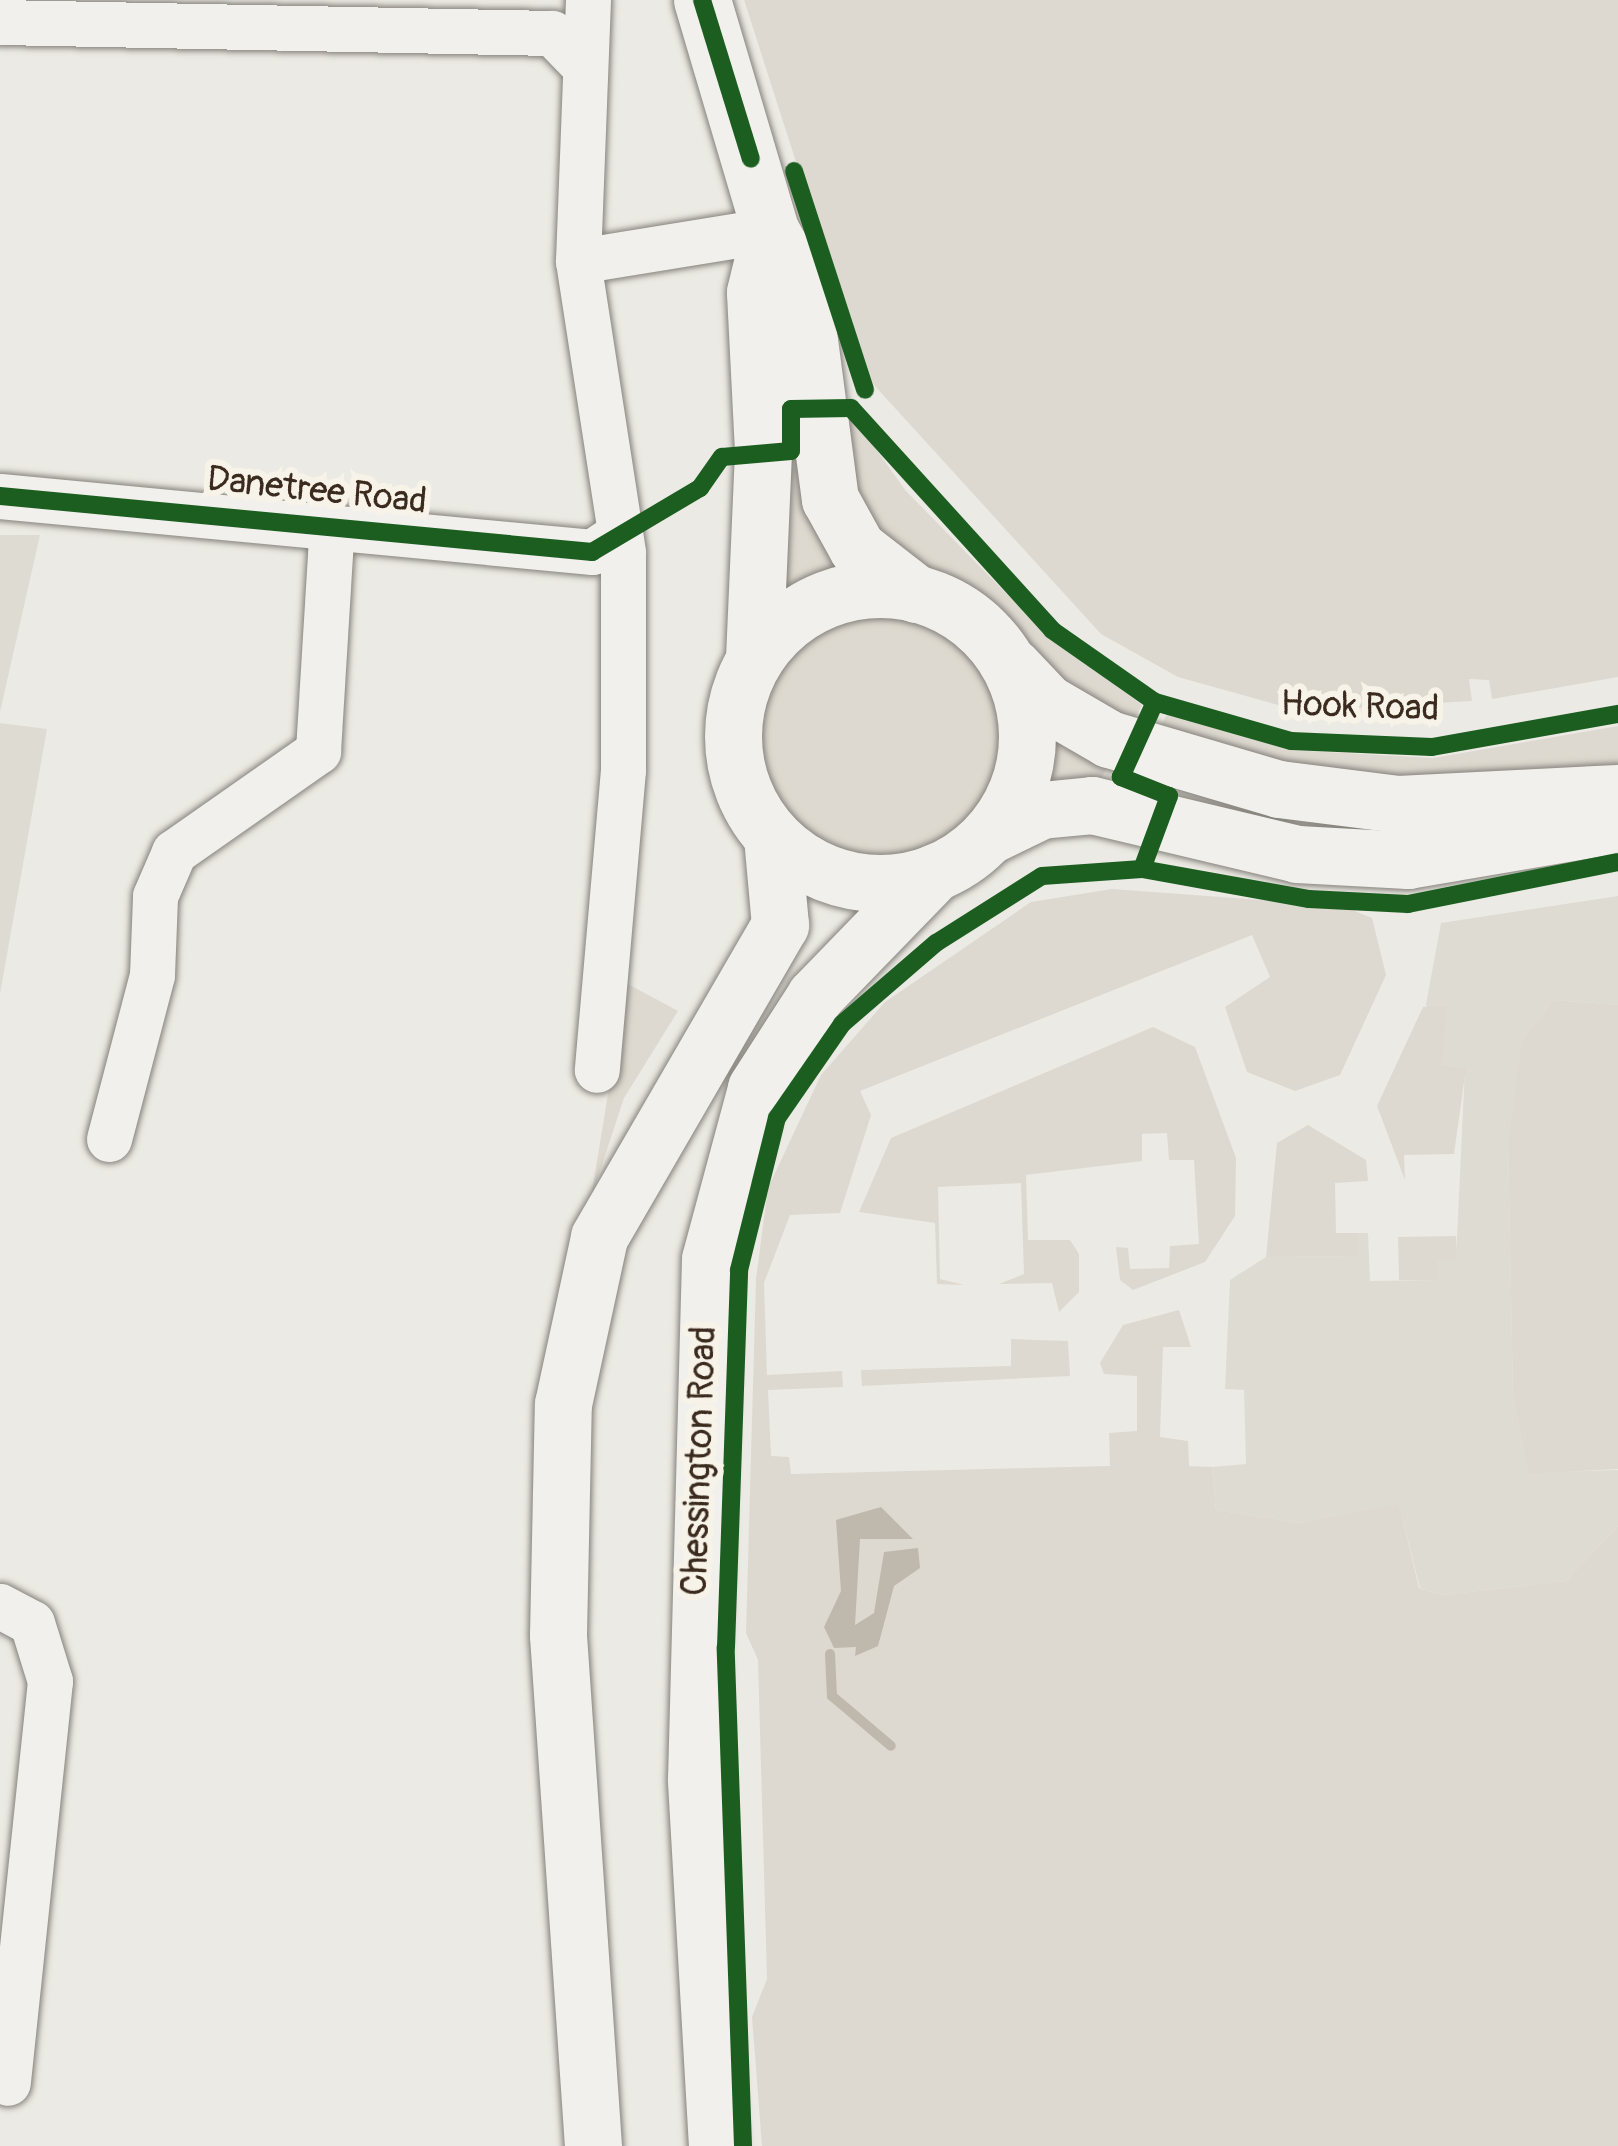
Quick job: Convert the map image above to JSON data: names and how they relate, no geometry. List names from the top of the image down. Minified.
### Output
{"streets":{"main road":["Chessington Road"],"street":["Danetree Road"],"cycle path":["Hook Road"]}}
